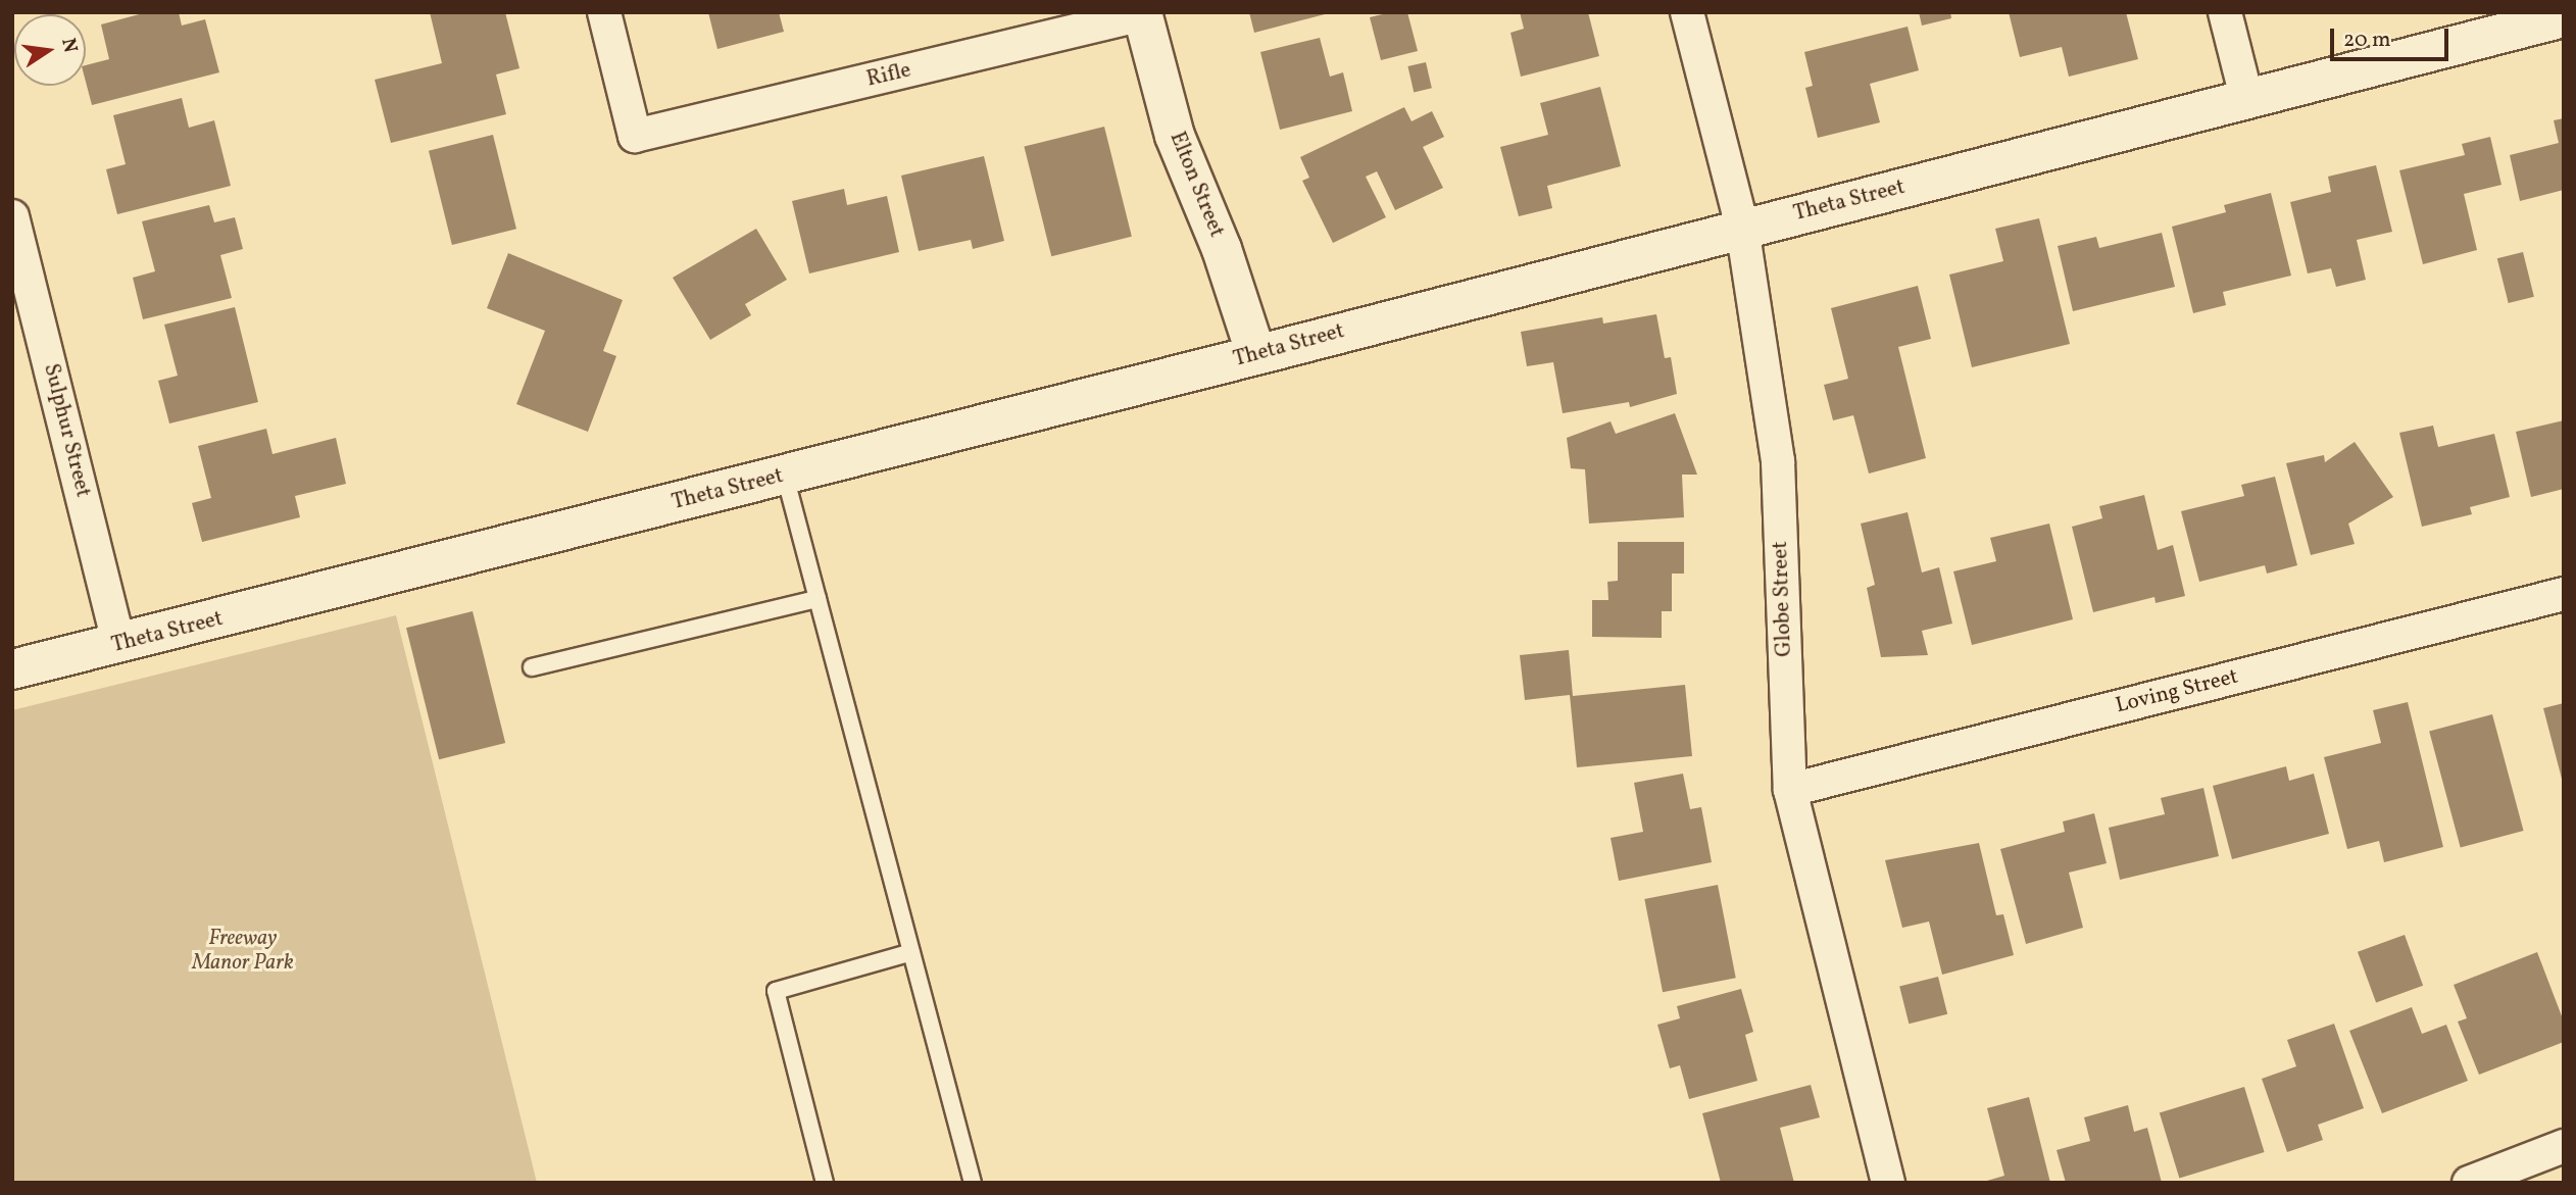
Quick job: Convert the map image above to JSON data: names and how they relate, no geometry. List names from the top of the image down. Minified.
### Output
{"streets":{"street":["Rifle","Elton Street","Theta Street","Sulphur Street","Globe Street","Loving Street"]},"crossings":[["Rifle","Elton Street"],["Elton Street","Theta Street"],["Theta Street","Sulphur Street"],["Theta Street","Globe Street"],["Globe Street","Loving Street"]],"parks":["Freeway Manor Park"],"scale_bar":"20 m","north":"right"}
